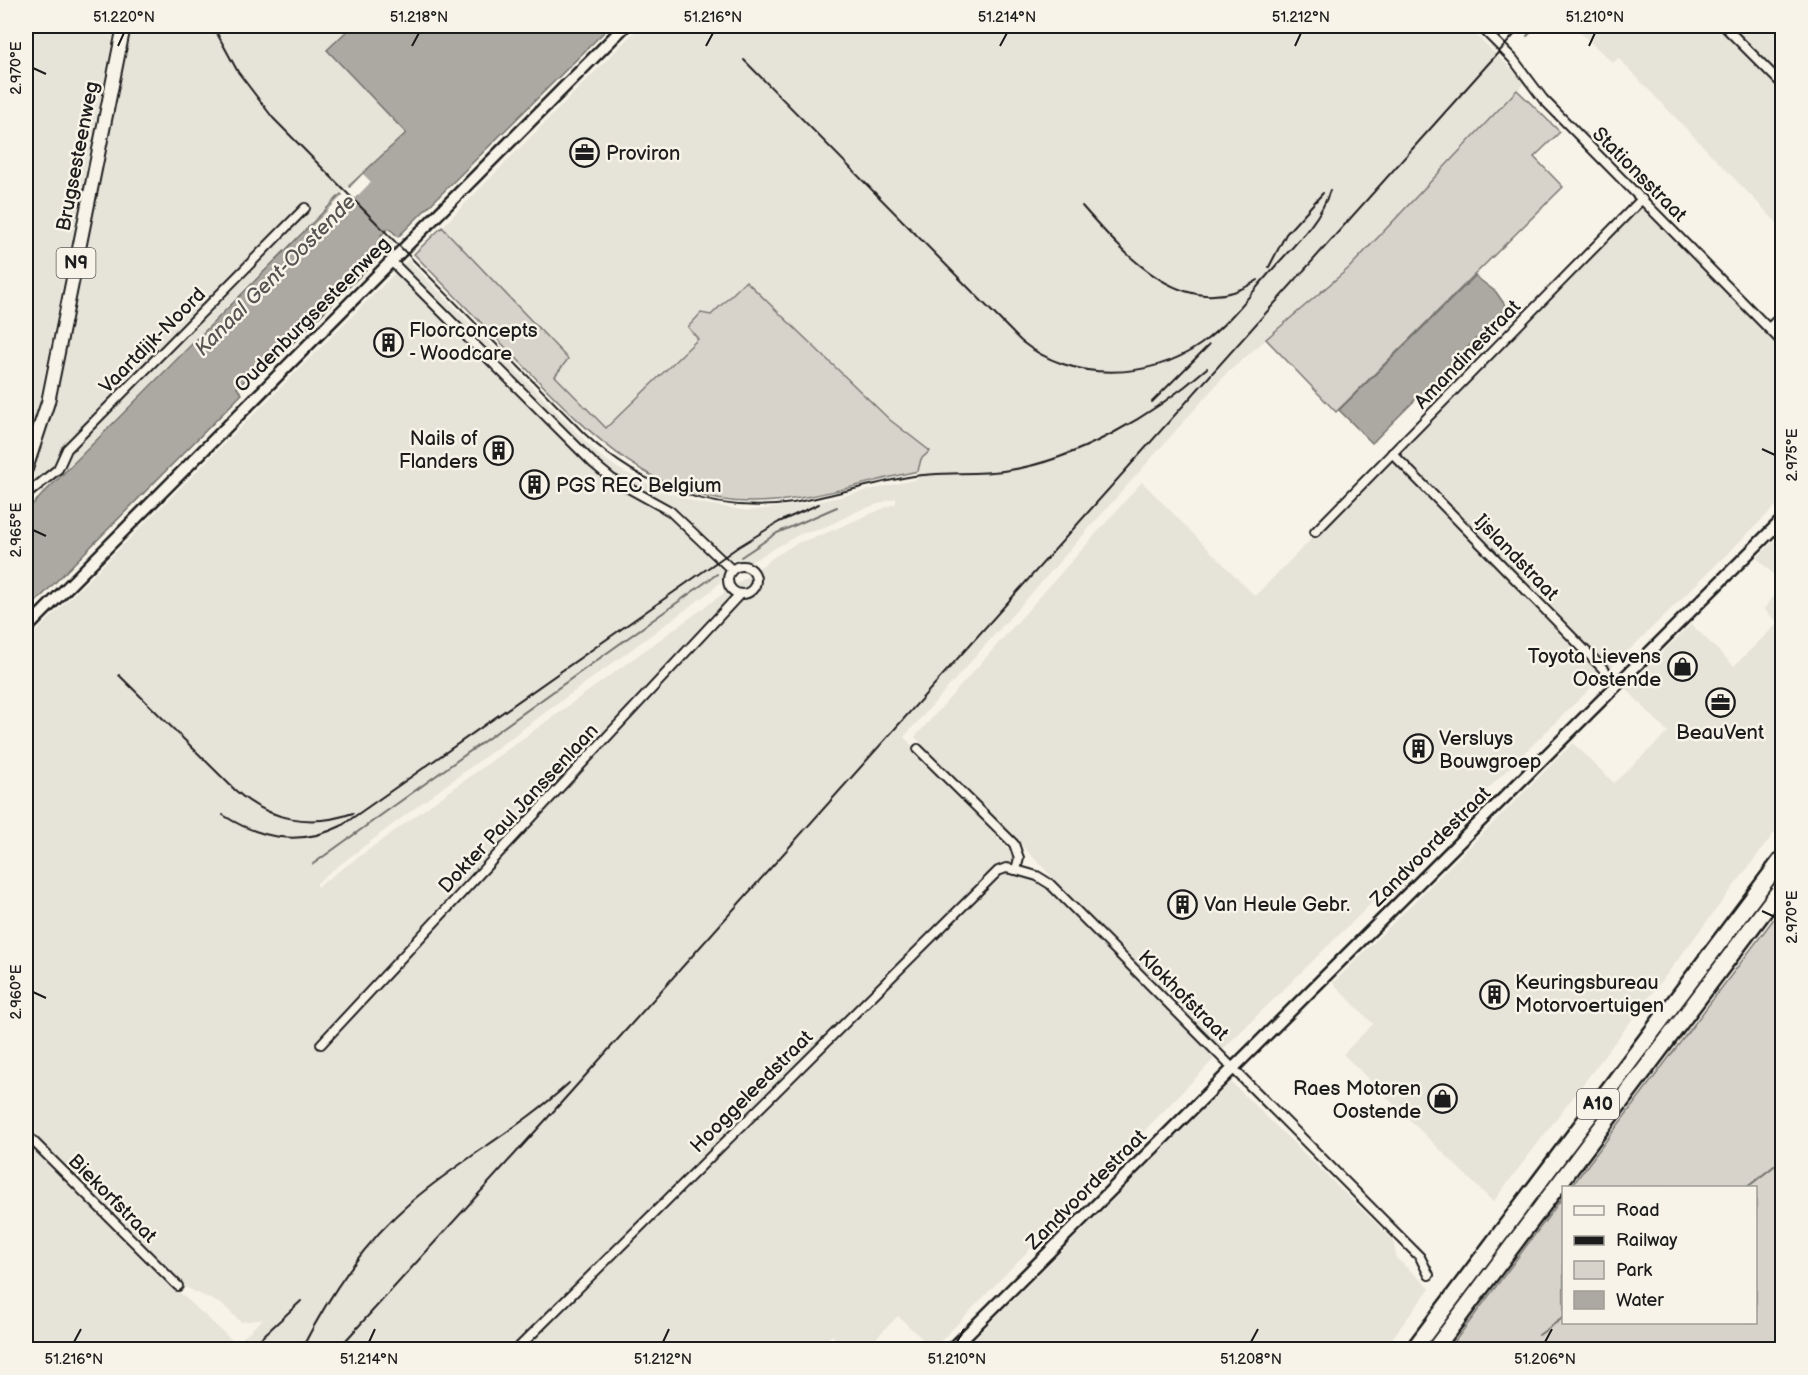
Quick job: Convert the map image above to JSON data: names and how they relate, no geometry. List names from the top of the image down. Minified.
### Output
{"streets":{"highway":["A10"],"main road":["Brugsesteenweg","N9","Oudenburgsesteenweg","Zandvoordestraat"],"street":["Stationsstraat","Vaartdijk-Noord","Amandinestraat","Ijslandstraat","Dokter Paul Janssenlaan","Klokhofstraat","Hooggeleedstraat","Biekorfstraat"]},"crossings":[["Stationsstraat","Amandinestraat"],["Oudenburgsesteenweg","Dokter Paul Janssenlaan"],["Amandinestraat","Ijslandstraat"],["Ijslandstraat","Zandvoordestraat"],["Zandvoordestraat","Klokhofstraat"],["Klokhofstraat","Hooggeleedstraat"]],"water":["Kanaal Gent-Oostende"],"places":{"office":["Proviron","BeauVent"],"building":["Floorconcepts - Woodcare","Nails of Flanders","PGS REC Belgium","Versluys Bouwgroep","Van Heule Gebr.","Keuringsbureau Motorvoertuigen"],"shop":["Toyota Lievens Oostende","Raes Motoren Oostende"]},"legend":["Road","Railway","Park","Water"],"coordinates":["51.220°N","51.218°N","51.216°N","51.214°N","51.212°N","51.210°N","2.970°E","2.975°E","2.965°E","2.960°E","51.208°N","51.206°N"]}
